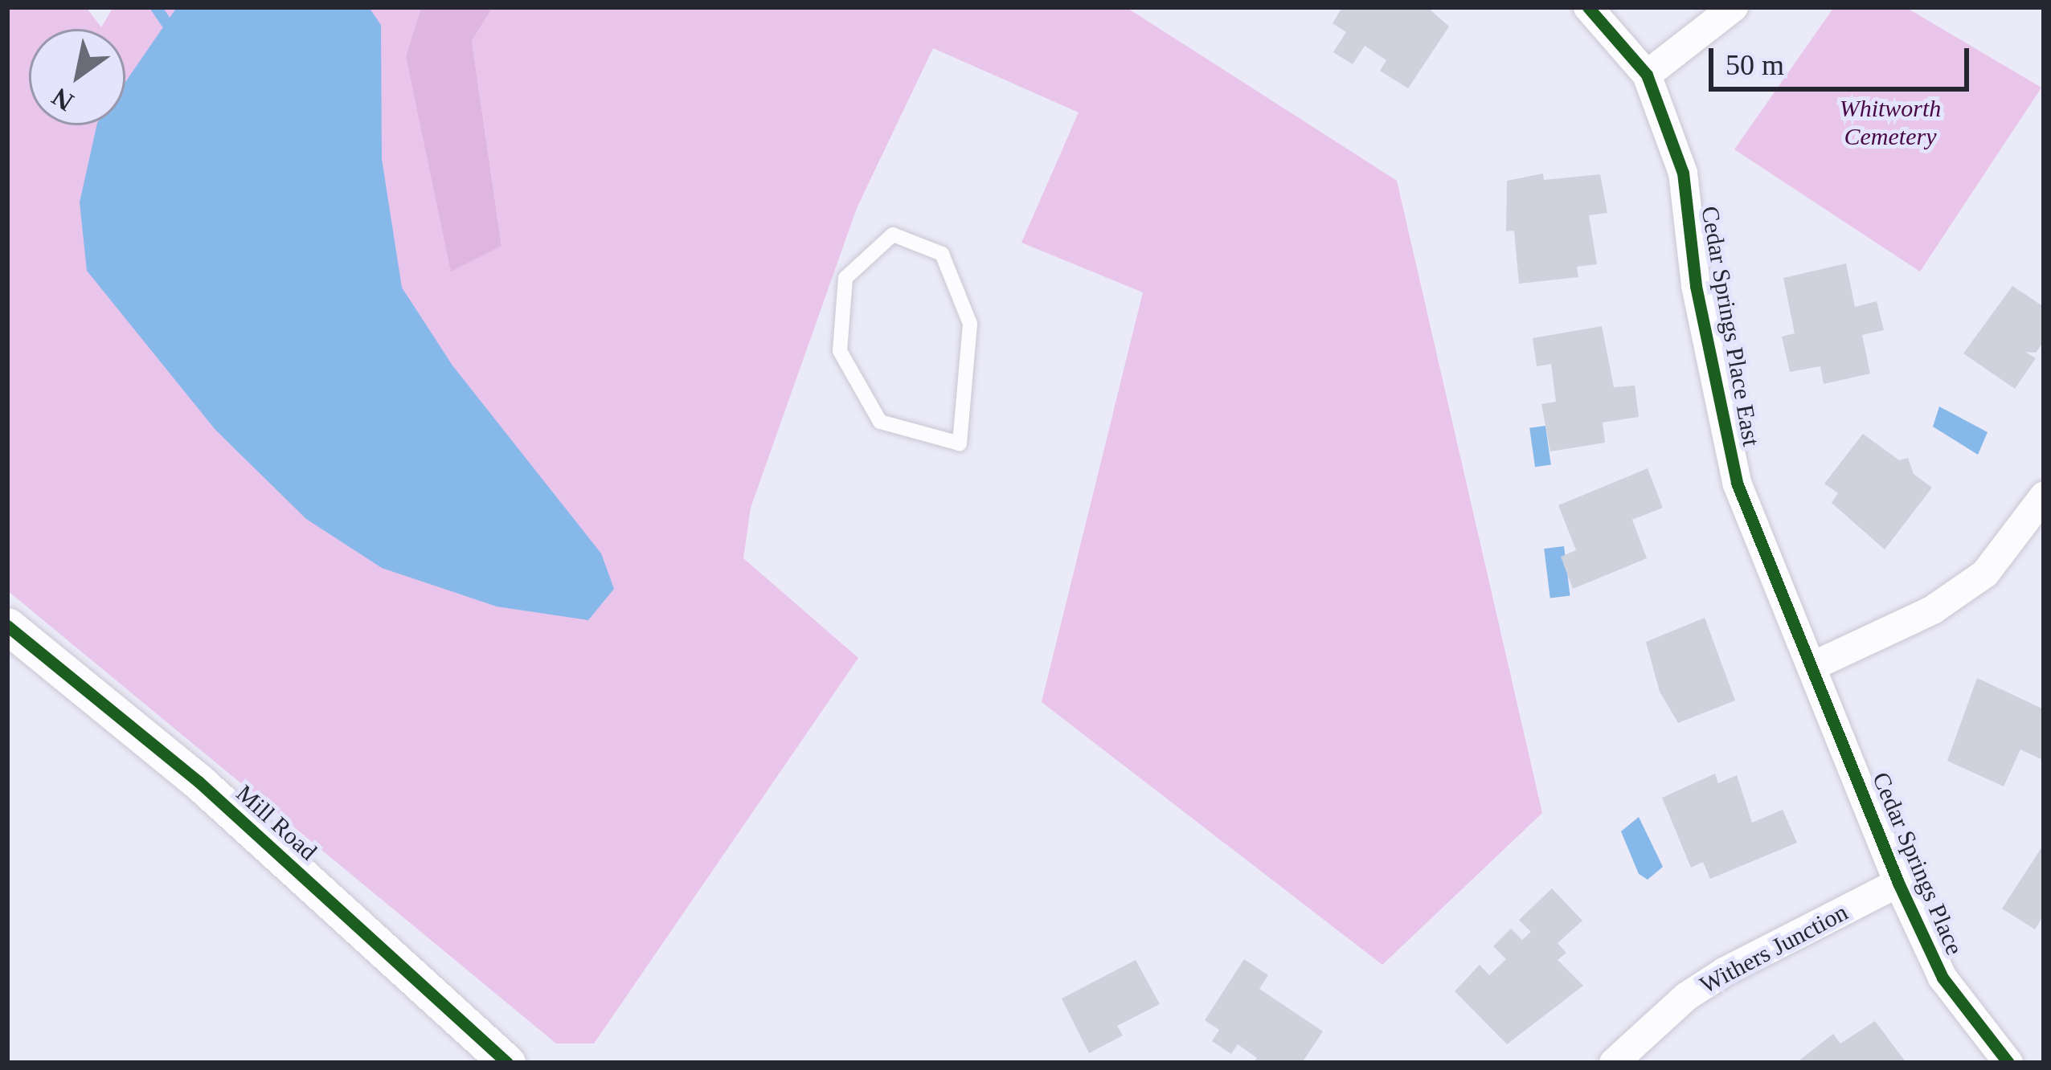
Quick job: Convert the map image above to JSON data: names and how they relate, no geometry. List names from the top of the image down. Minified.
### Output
{"streets":{"street":["Cedar Springs Place East","Mill Road","Cedar Springs Place","Withers Junction"]},"crossings":[["Cedar Springs Place East","Cedar Springs Place"],["Cedar Springs Place","Withers Junction"]],"parks":["Whitworth Cemetery"],"scale_bar":"50 m","north":"bottom left"}
